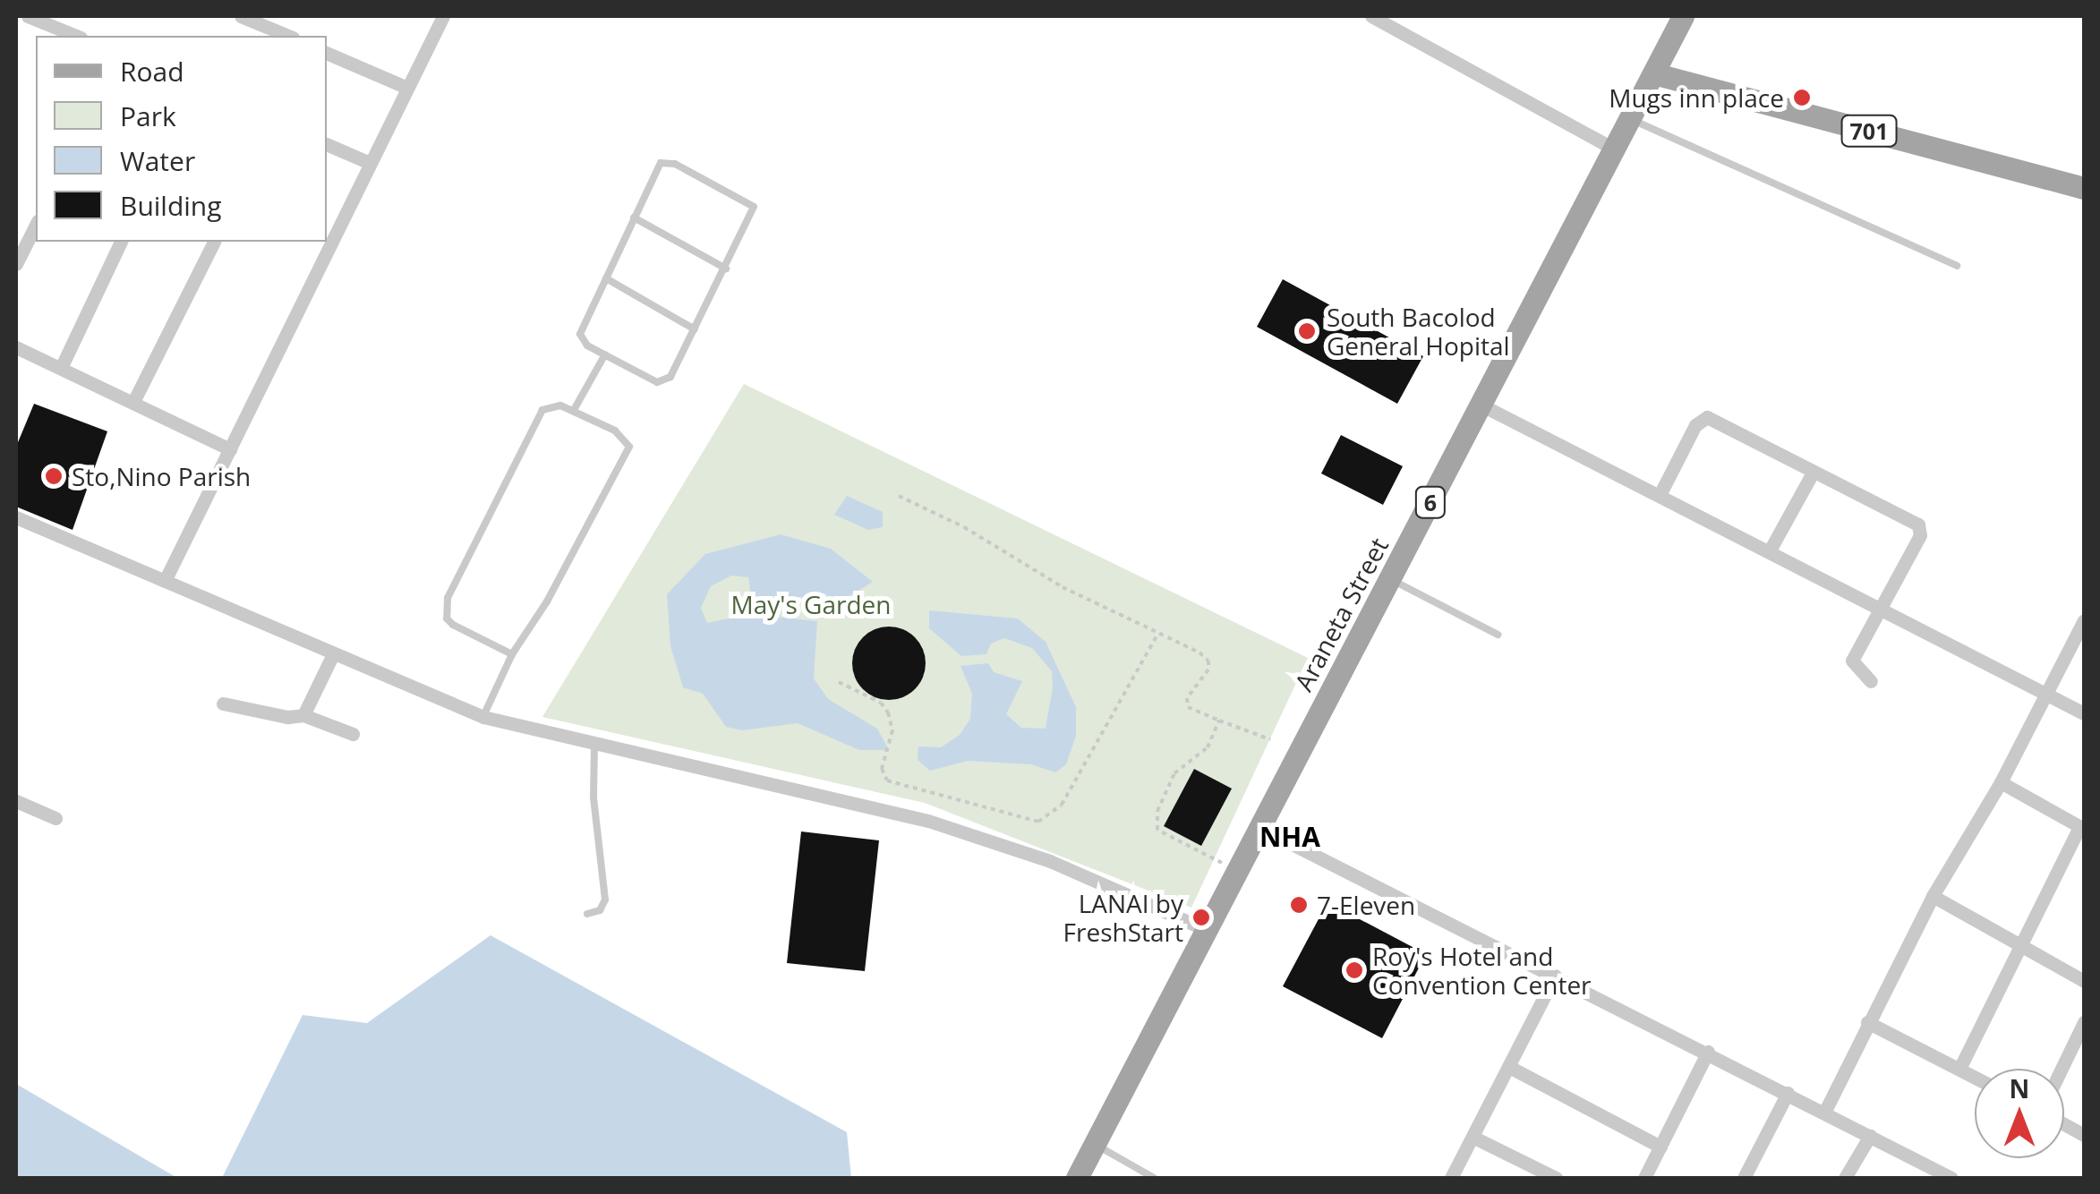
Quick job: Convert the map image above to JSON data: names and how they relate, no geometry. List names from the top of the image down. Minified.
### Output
{"streets":{"main road":["701","6","Araneta Street"]},"crossings":[["701","6"],["701","Araneta Street"],["6","Araneta Street"]],"districts":["NHA"],"parks":["May's Garden"],"places":["Mugs inn place","South Bacolod General Hopital","Sto,Nino Parish","7-Eleven","LANAI by FreshStart","Roy's Hotel and Convention Center"],"legend":["Road","Park","Water","Building"],"north":"top"}
